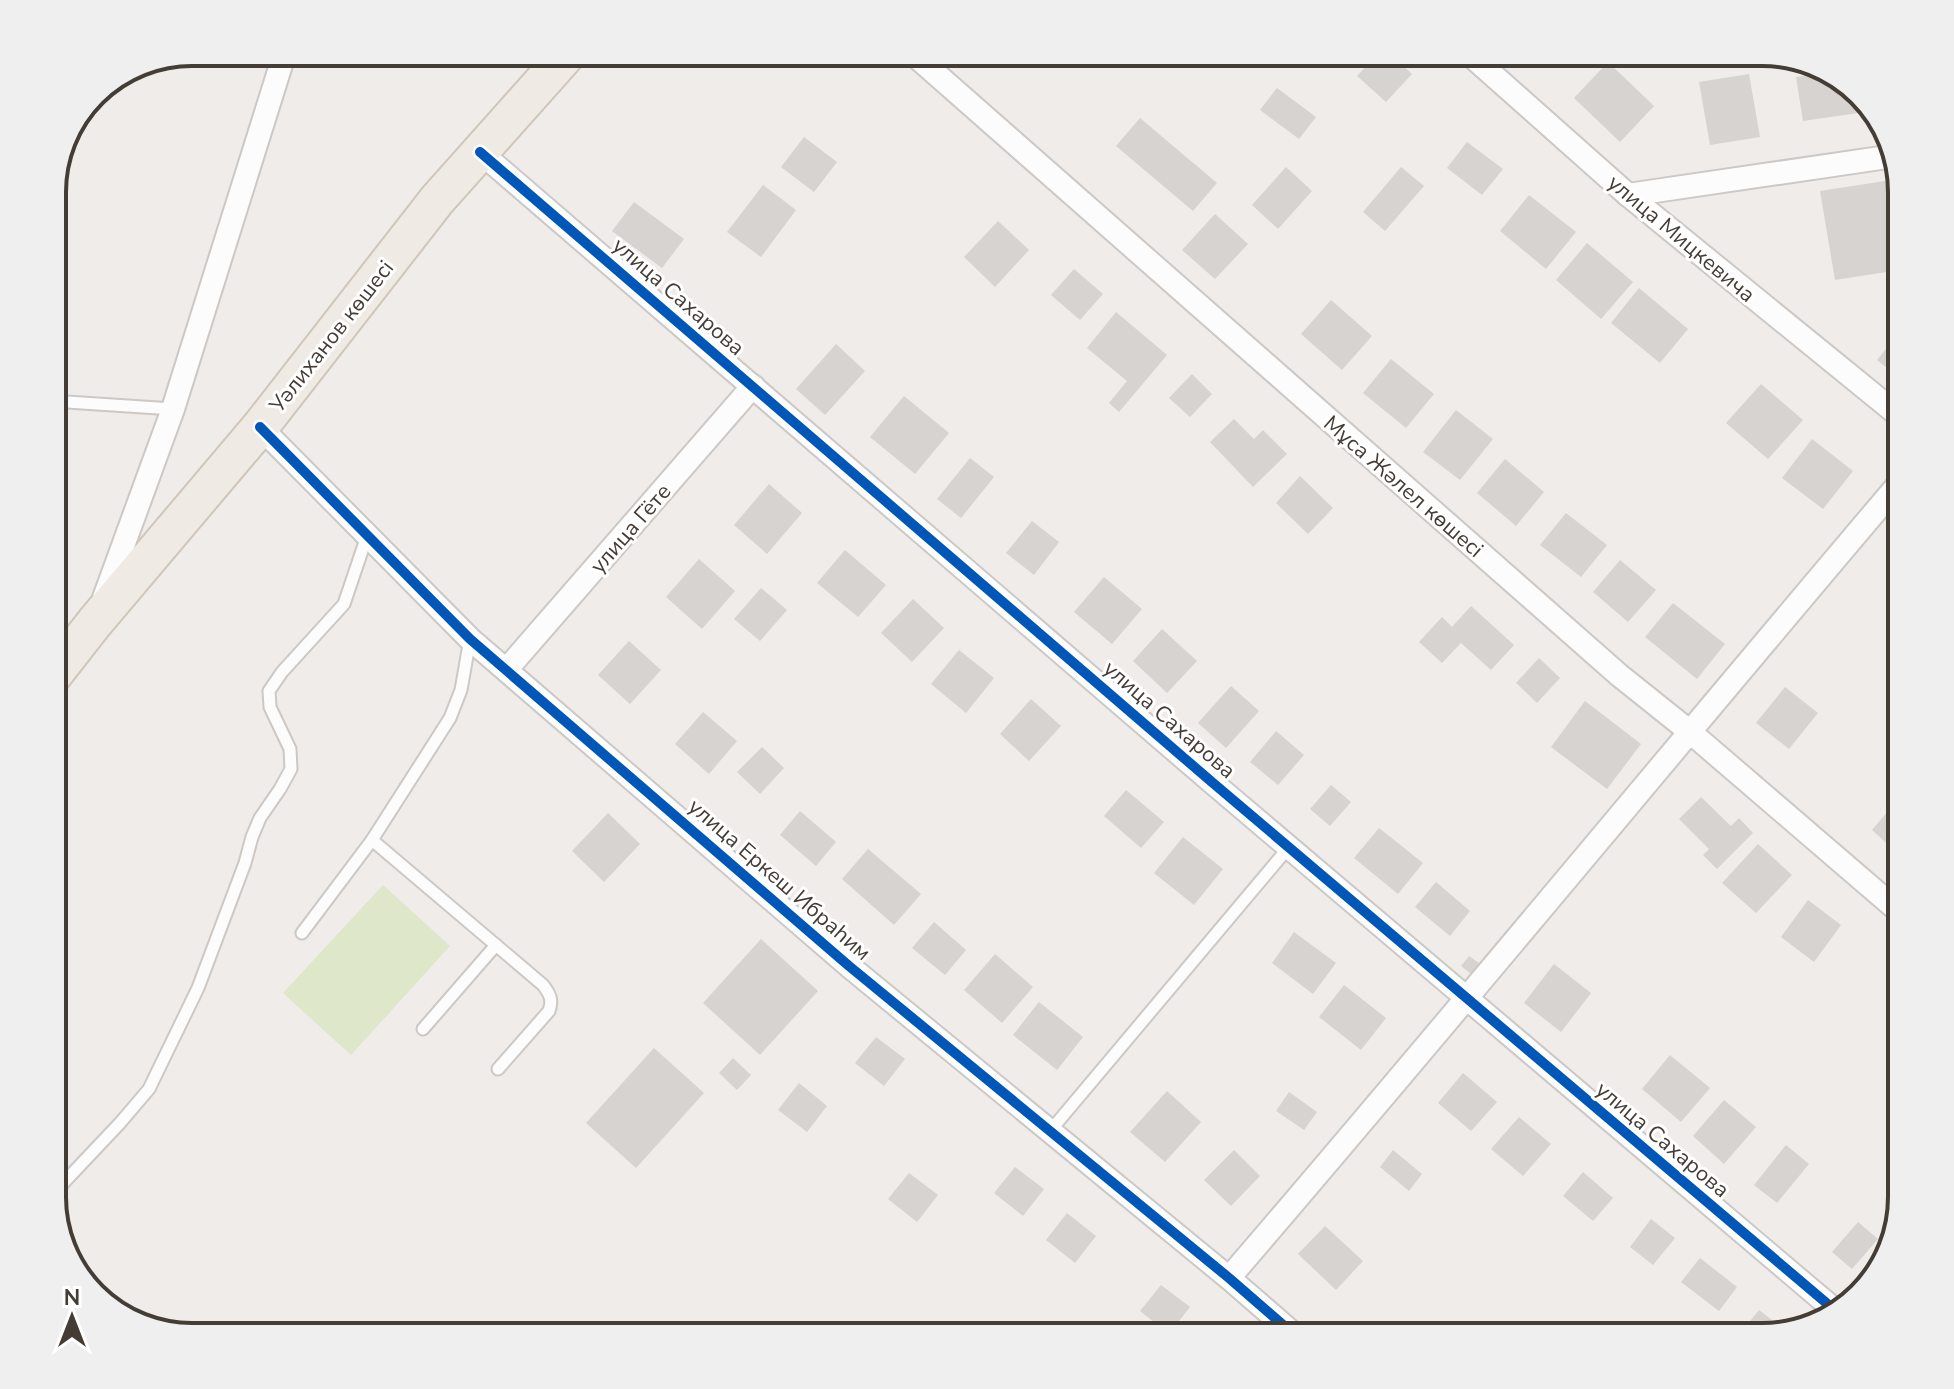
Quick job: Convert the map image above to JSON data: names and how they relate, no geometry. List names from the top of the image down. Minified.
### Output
{"streets":{"main road":["Уәлиханов көшесі"],"street":["улица Мицкевича","улица Сахарова","Мұса Жәлел көшесі","улица Гёте","улица Еркеш Ибраһим"]},"crossings":[["улица Сахарова","Уәлиханов көшесі"],["улица Сахарова","улица Гёте"],["Уәлиханов көшесі","улица Еркеш Ибраһим"],["улица Гёте","улица Еркеш Ибраһим"]],"north":"top"}
